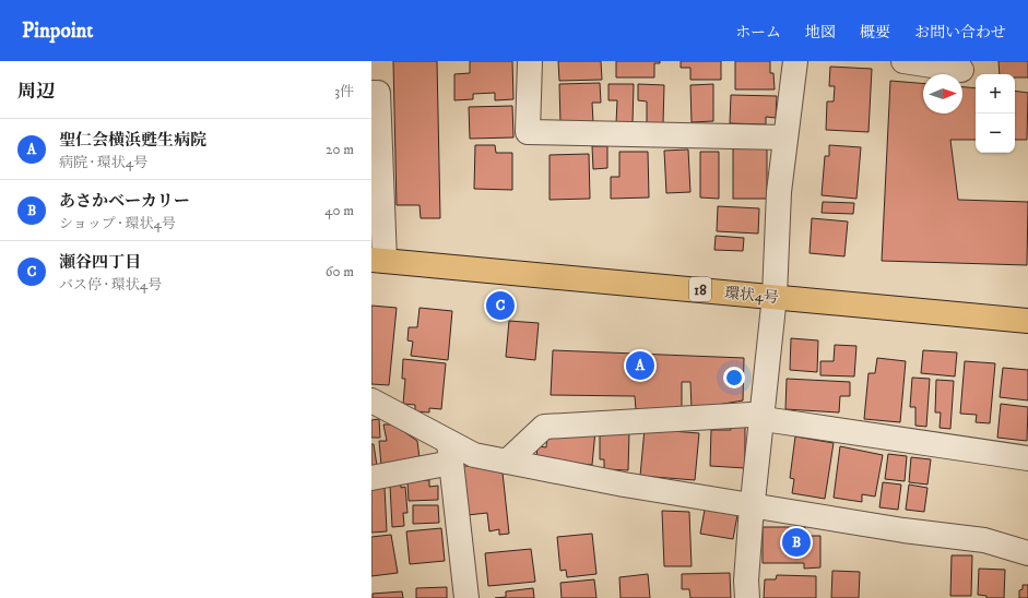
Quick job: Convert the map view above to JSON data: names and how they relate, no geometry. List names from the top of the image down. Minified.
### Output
{"streets":{"main road":["18","環状4号"]},"north":"right","page":{"header":"Pinpoint","nav":["ホーム","地図","概要","お問い合わせ"],"heading":["周辺","3件"],"map_buttons":["+","−"],"list":[{"mark":"A","name":"聖仁会横浜甦生病院","note":"病院 · 環状4号","value":"20 m"},{"mark":"B","name":"あさかベーカリー","note":"ショップ · 環状4号","value":"40 m"},{"mark":"C","name":"瀬谷四丁目","note":"バス停 · 環状4号","value":"60 m"}],"pins":["C","A","B"]}}
